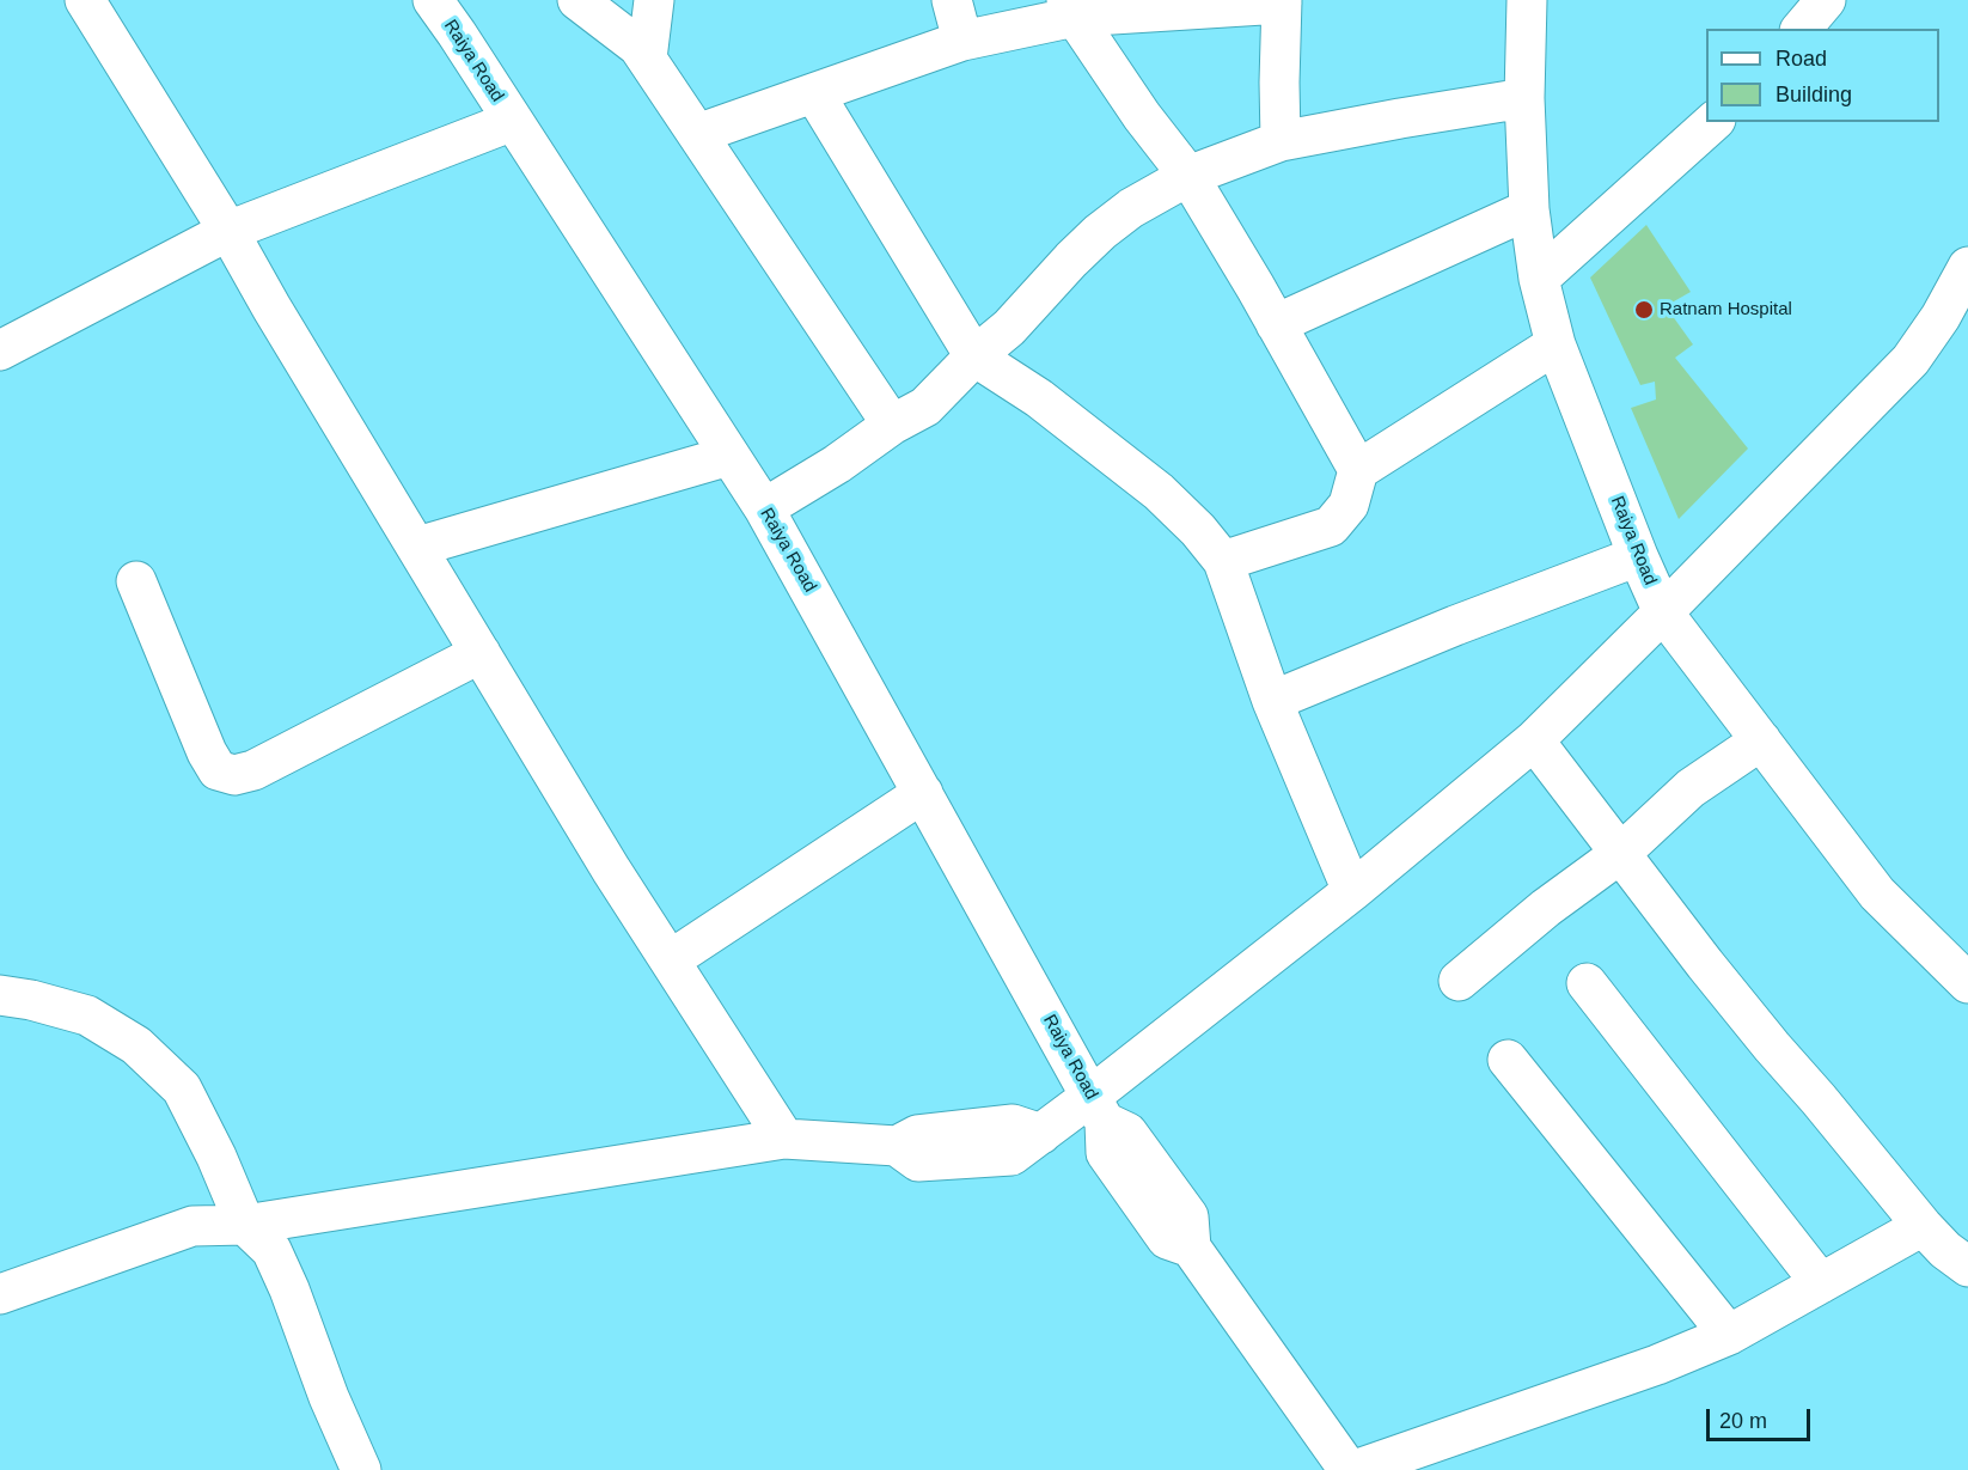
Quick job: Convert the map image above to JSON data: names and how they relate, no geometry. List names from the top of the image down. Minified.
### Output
{"streets":{"street":["Raiya Road"]},"places":["Ratnam Hospital"],"legend":["Road","Building"],"scale_bar":"20 m"}
